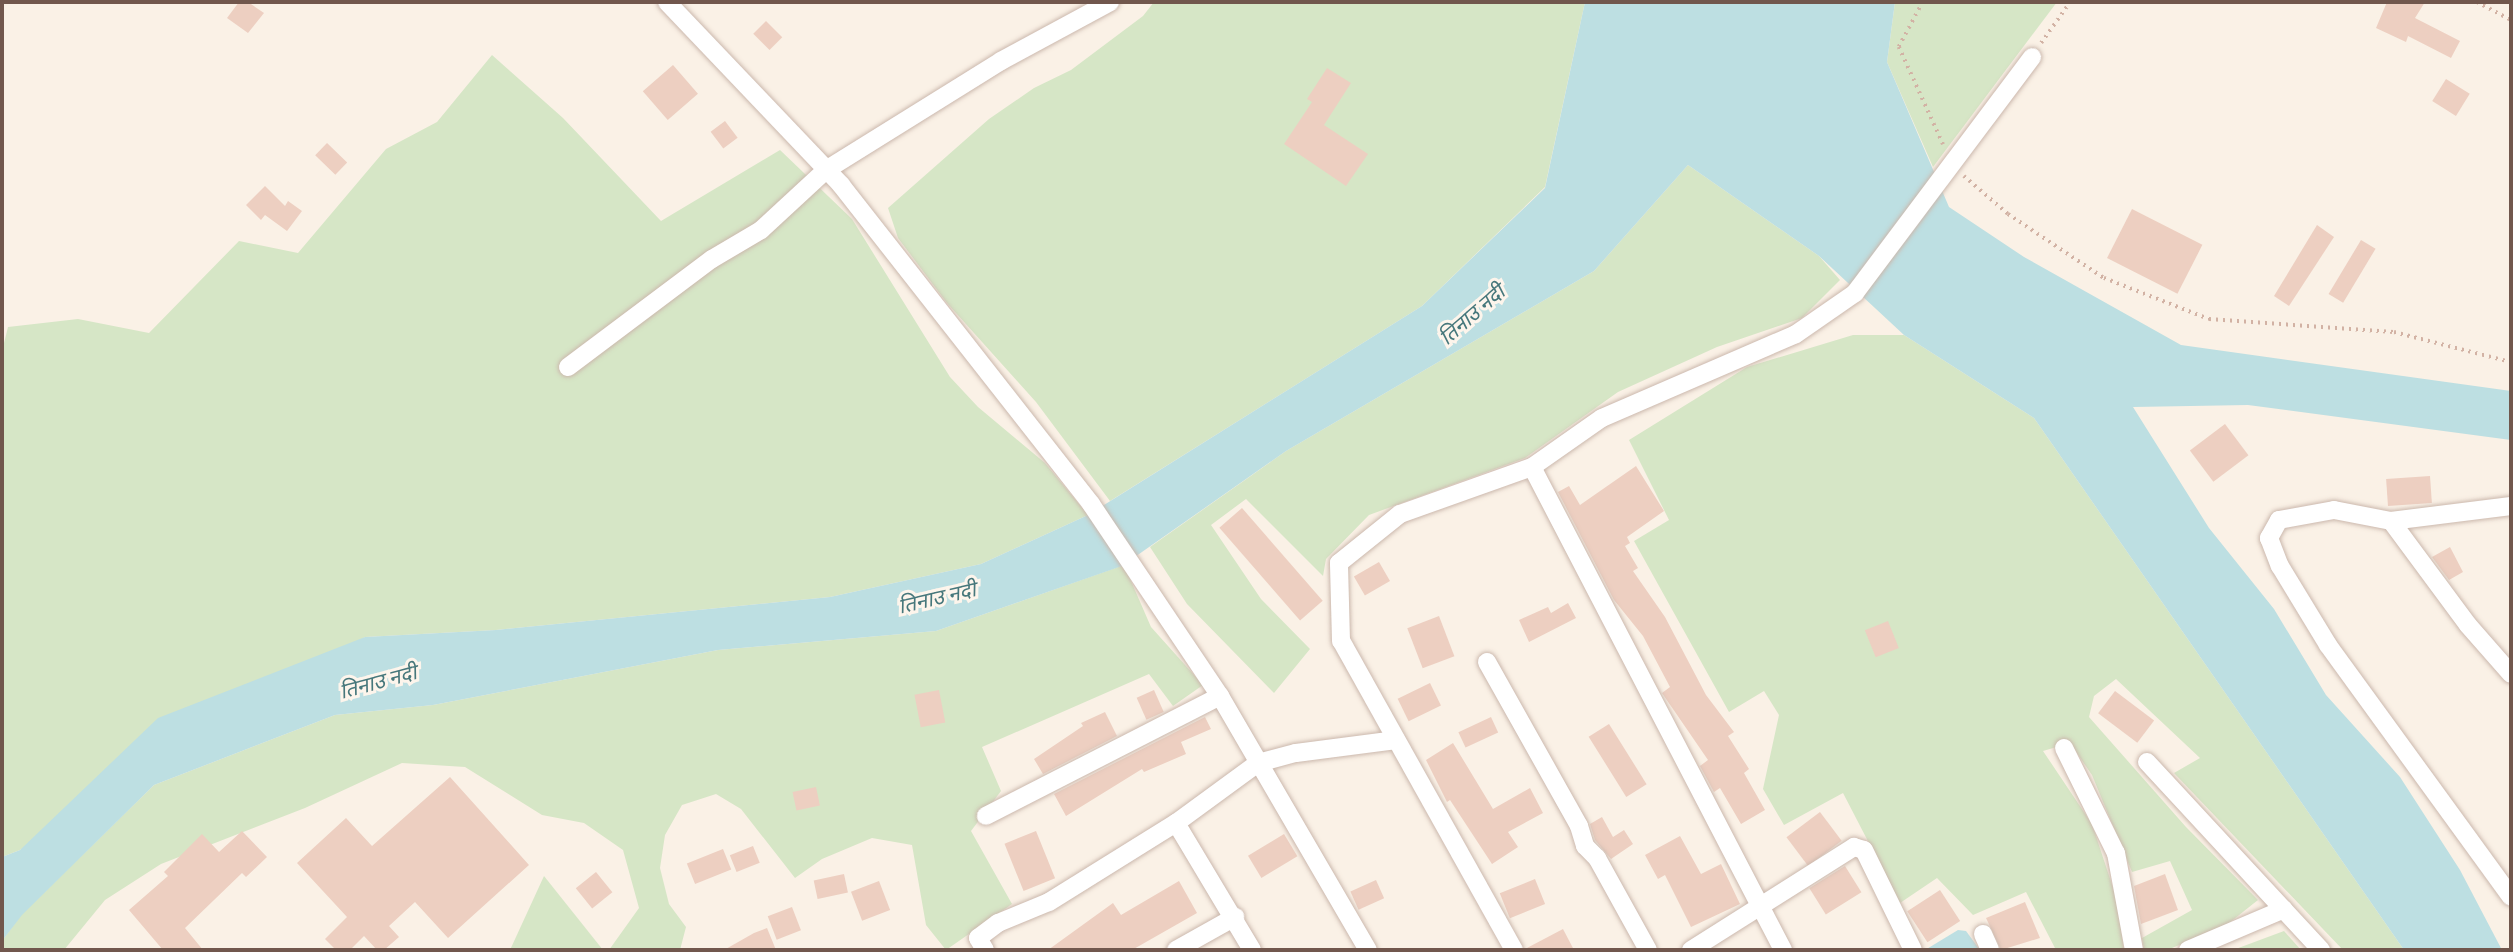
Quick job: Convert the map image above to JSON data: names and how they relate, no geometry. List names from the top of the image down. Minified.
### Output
{"water":["तिनाउ नदी"]}
